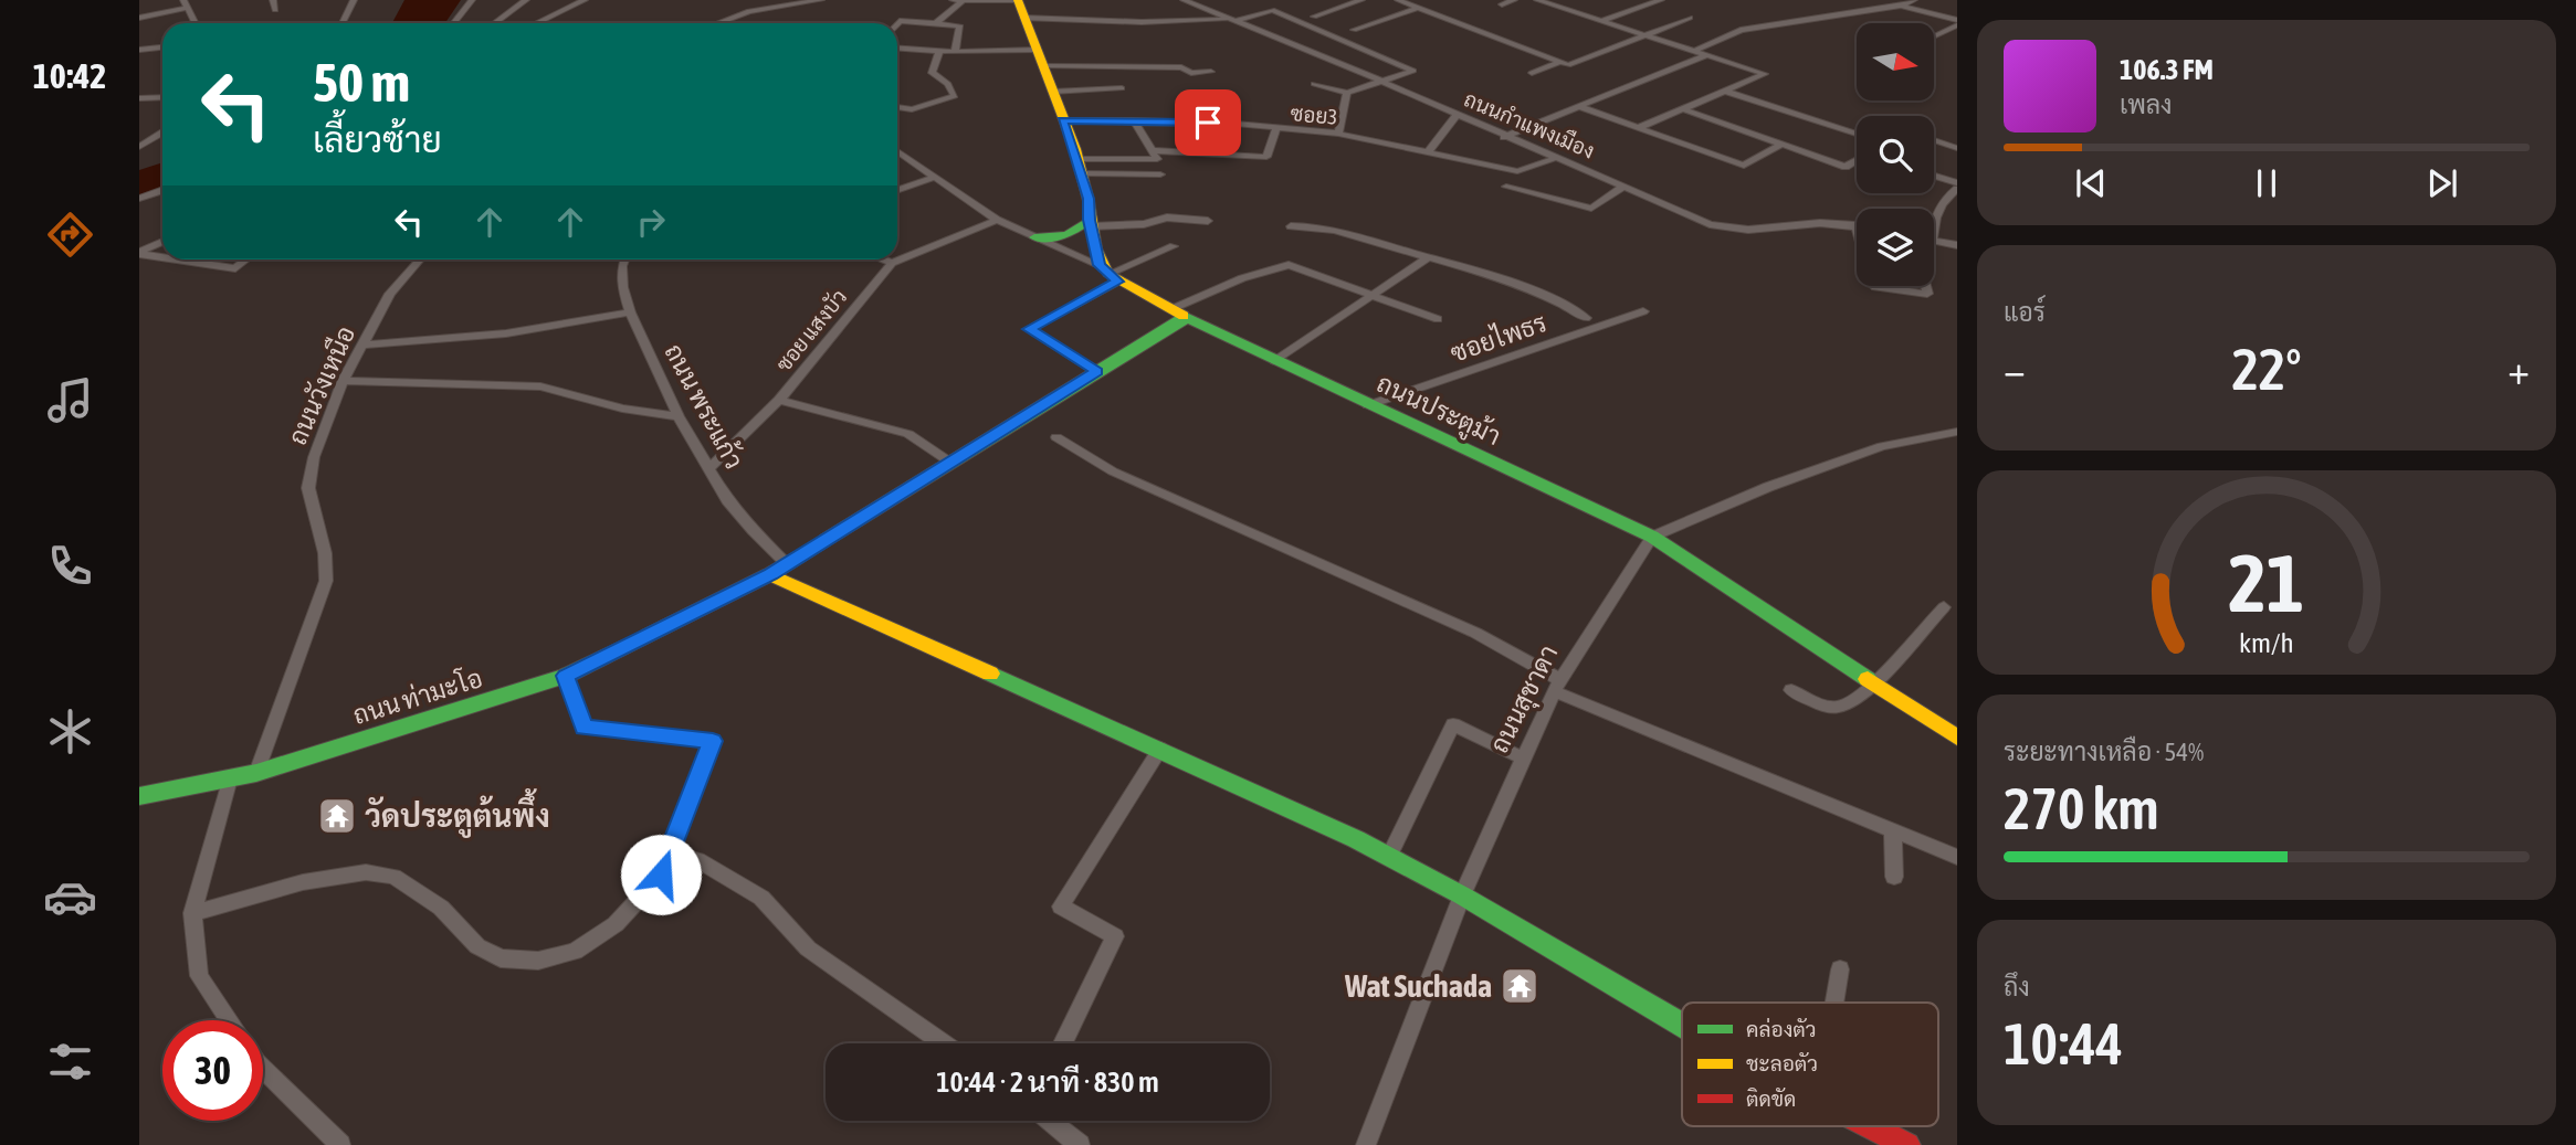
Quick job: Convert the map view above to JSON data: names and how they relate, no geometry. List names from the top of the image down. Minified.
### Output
{"streets":{"street":["ซอย3","ถนนกำแพงเมือง","ซอย แสงบัว","ซอยไพธร","ถนนวังเหนือ","ถนน พระแก้ว","ถนนประตูม้า","ถนน ท่ามะโอ","ถนนสุชาดา"]},"crossings":[["ซอย3","ถนนกำแพงเมือง"],["ซอย แสงบัว","ถนน พระแก้ว"],["ซอย แสงบัว","ถนนประตูม้า"],["ซอยไพธร","ถนนประตูม้า"],["ถนนวังเหนือ","ถนน ท่ามะโอ"],["ถนน พระแก้ว","ถนน ท่ามะโอ"],["ถนนประตูม้า","ถนน ท่ามะโอ"],["ถนนประตูม้า","ถนนสุชาดา"]],"places":{"temple":["วัดประตูต้นพึ้ง","Wat Suchada"]},"legend":["คล่องตัว","ชะลอตัว","ติดขัด"],"north":"right","page":{"tabs":"10:42","turn":["50 m","เลี้ยวซ้าย"],"song":["106.3 FM","เพลง"],"tile":["แอร์",["ระยะทางเหลือ · 54%","270 km"],["ถึง","10:44"]],"heat":["−","22°","+"],"limit":"30","trip":"10:44 · 2 นาที · 830 m","gauge":["21","km/h"]}}
